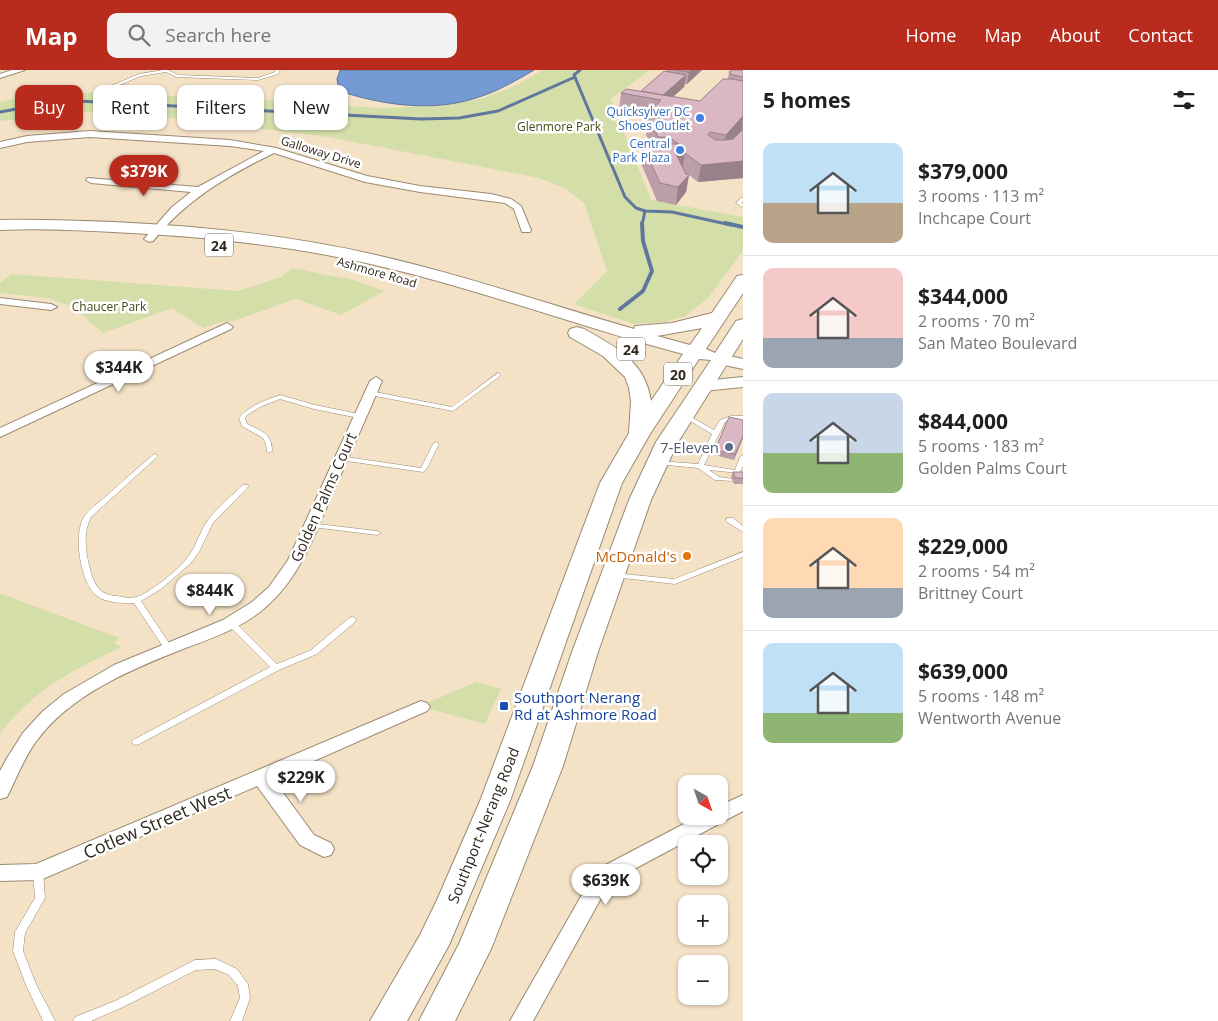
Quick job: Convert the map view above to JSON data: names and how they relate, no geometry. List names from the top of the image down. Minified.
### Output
{"streets":{"main road":["24","Ashmore Road","20","Southport-Nerang Road"],"street":["Galloway Drive","Golden Palms Court","Cotlew Street West"]},"crossings":[["Ashmore Road","20"],["Ashmore Road","Southport-Nerang Road"]],"parks":["Glenmore Park","Chaucer Park"],"places":{"other":["Quicksylver DC Shoes Outlet","Central Park Plaza","7-Eleven","McDonald's"],"transit":["Southport Nerang Rd at Ashmore Road"]},"north":"bottom right","page":{"header":"Map","search":"Search here","nav":["Home","Map","About","Contact"],"heading":"5 homes","chip":["Buy","Rent","Filters","New"],"list":[{"name":"$379,000","note":"3 rooms · 113 m² · Inchcape Court"},{"name":"$344,000","note":"2 rooms · 70 m² · San Mateo Boulevard"},{"name":"$844,000","note":"5 rooms · 183 m² · Golden Palms Court"},{"name":"$229,000","note":"2 rooms · 54 m² · Brittney Court"},{"name":"$639,000","note":"5 rooms · 148 m² · Wentworth Avenue"}],"price":["$379K","$344K","$844K","$229K","$639K"],"map_buttons":["+","−"]}}
